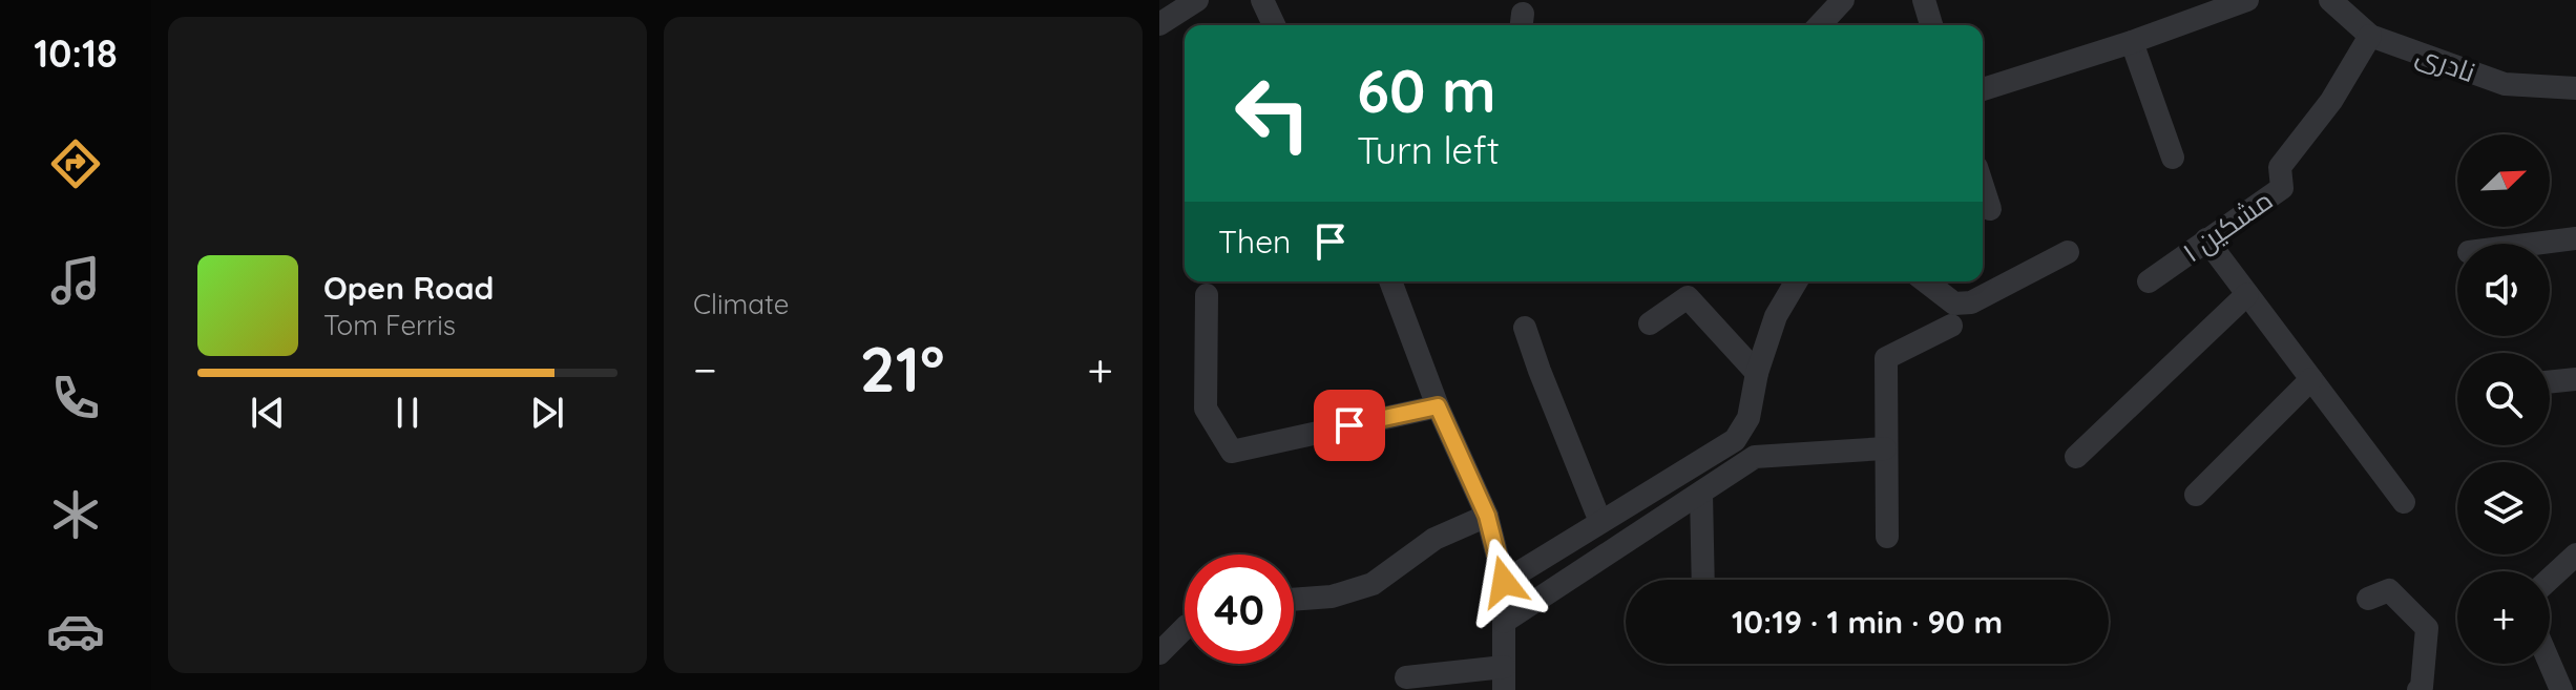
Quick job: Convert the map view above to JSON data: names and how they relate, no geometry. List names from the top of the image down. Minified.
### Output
{"streets":{"street":["نادری","مشکین ۱"]},"crossings":[["نادری","مشکین ۱"]],"north":"top right","page":{"tabs":"10:18","tile":"Climate","turn":["60 m","Turn left"],"map_buttons":"+","then":"Then","song":["Open Road","Tom Ferris"],"heat":["−","21°","+"],"limit":"40","trip":"10:19 · 1 min · 90 m"}}
